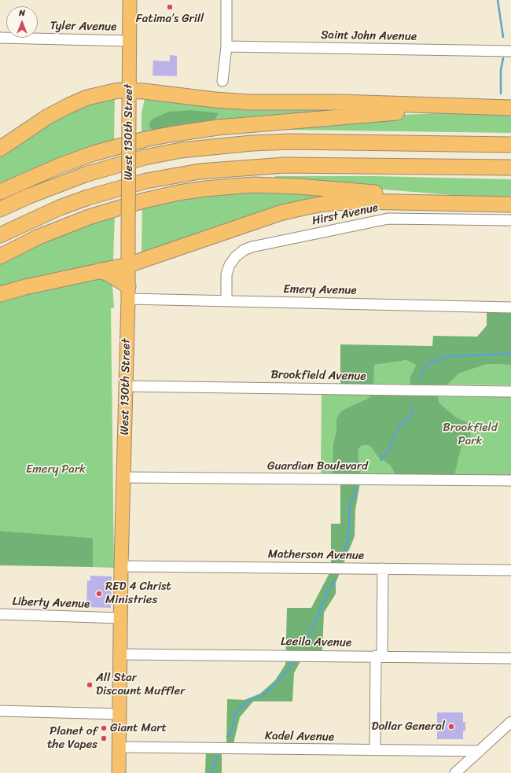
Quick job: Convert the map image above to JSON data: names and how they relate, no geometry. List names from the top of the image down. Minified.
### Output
{"streets":{"main road":["West 130th Street"],"street":["Tyler Avenue","Saint John Avenue","Hirst Avenue","Emery Avenue","Brookfield Avenue","Guardian Boulevard","Matherson Avenue","Liberty Avenue","Leeila Avenue","Kadel Avenue"]},"crossings":[["Tyler Avenue","West 130th Street"],["West 130th Street","Emery Avenue"],["West 130th Street","Brookfield Avenue"],["West 130th Street","Guardian Boulevard"],["West 130th Street","Matherson Avenue"],["West 130th Street","Liberty Avenue"],["West 130th Street","Leeila Avenue"],["West 130th Street","Kadel Avenue"],["Hirst Avenue","Emery Avenue"]],"parks":["Brookfield Park","Emery Park"],"places":["Fatima’s Grill","RED 4 Christ Ministries","All Star Discount Muffler","Dollar General","Giant Mart","Planet of the Vapes"],"north":"top"}
